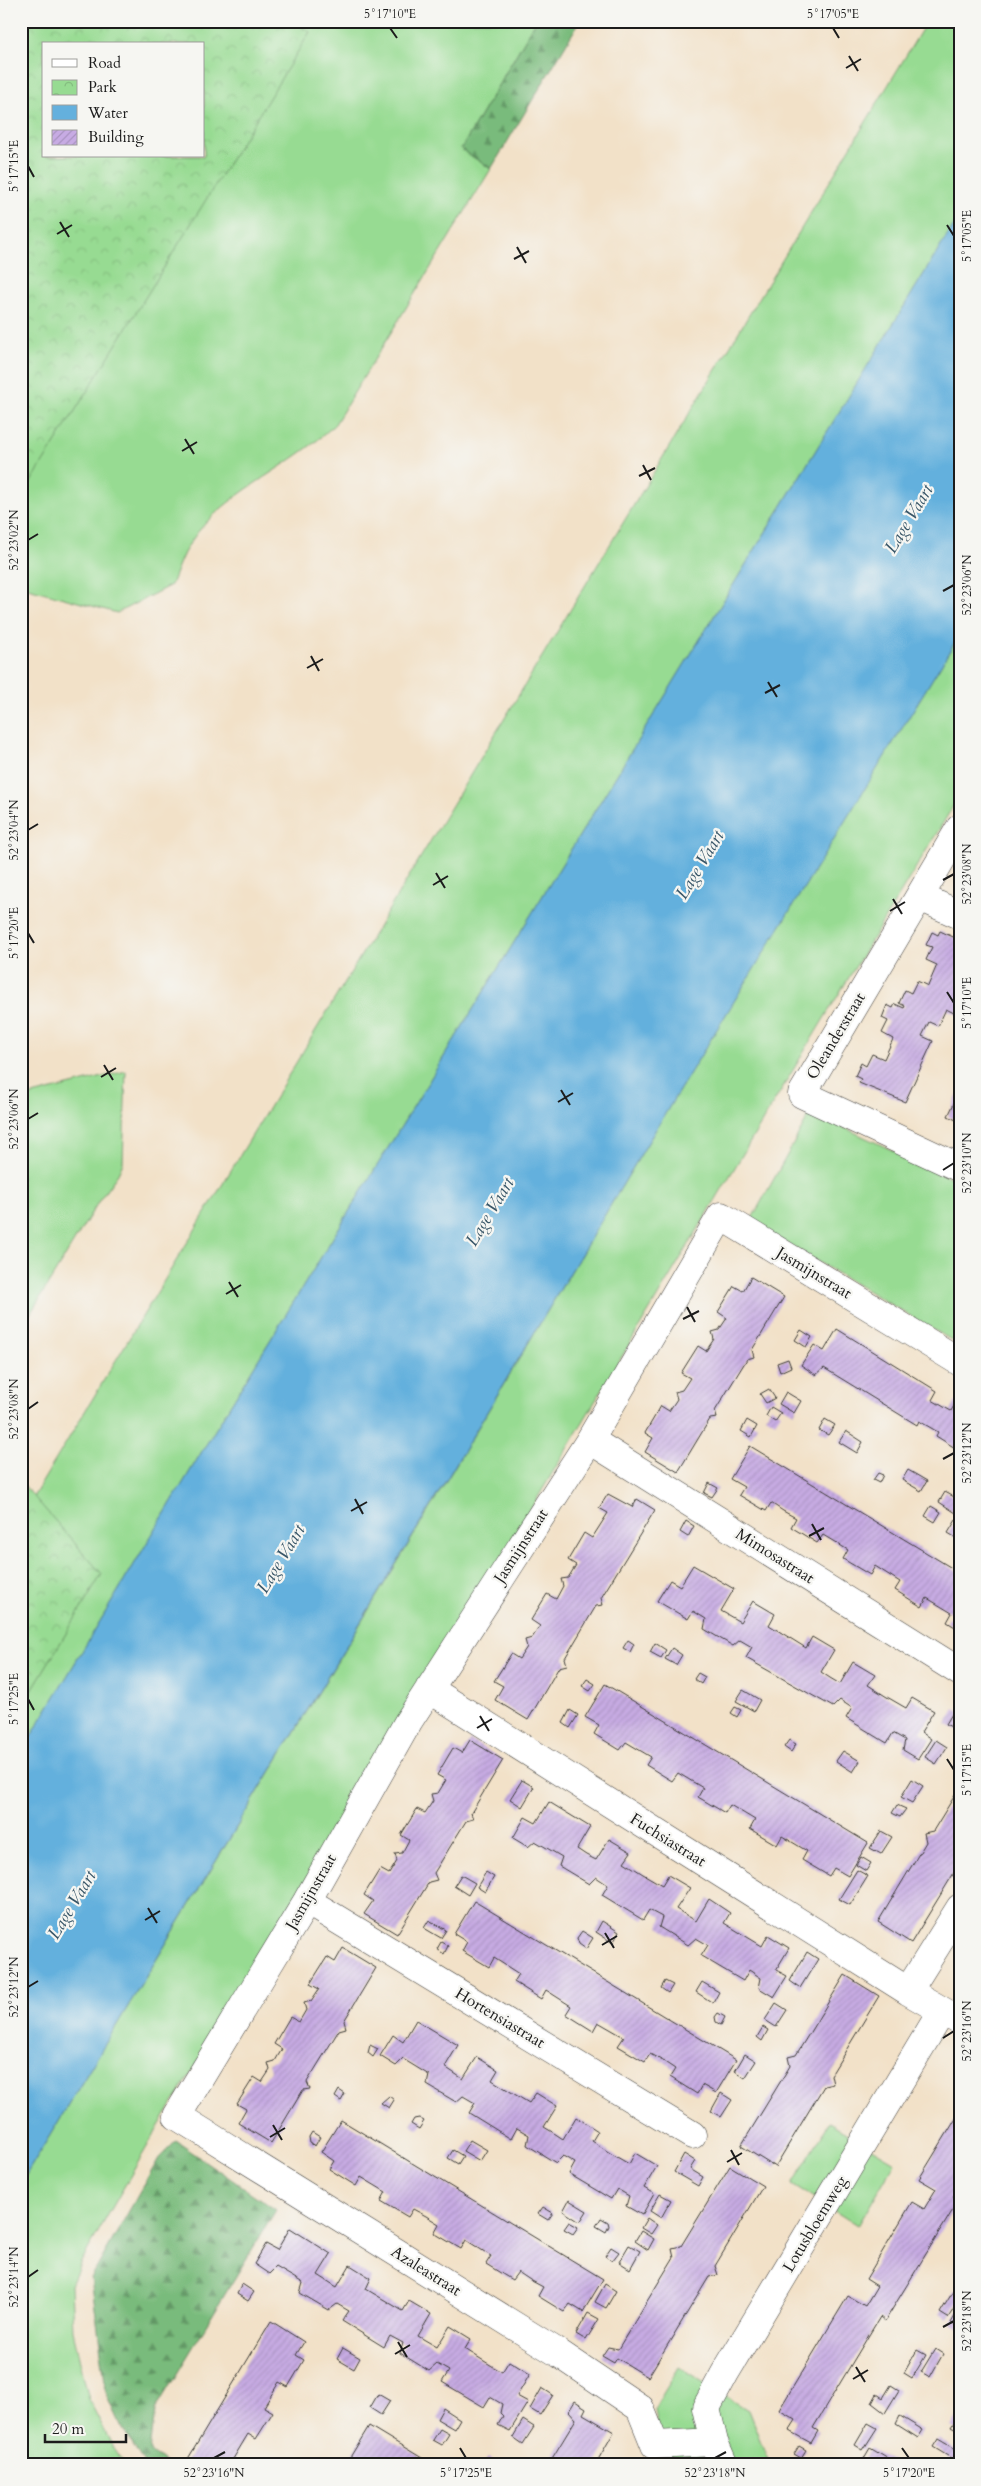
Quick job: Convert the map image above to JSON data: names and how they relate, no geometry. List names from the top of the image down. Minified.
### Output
{"streets":{"street":["Oleanderstraat","Jasmijnstraat","Mimosastraat","Fuchsiastraat","Hortensiastraat","Lotusbloemweg","Azaleastraat"]},"crossings":[["Jasmijnstraat","Mimosastraat"],["Jasmijnstraat","Fuchsiastraat"],["Jasmijnstraat","Hortensiastraat"],["Jasmijnstraat","Azaleastraat"],["Fuchsiastraat","Lotusbloemweg"]],"water":["Lage Vaart"],"legend":["Road","Park","Water","Building"],"scale_bar":"20 m","coordinates":["5°17'10\"E","5°17'05\"E","5°17'15\"E","52°23'02\"N","52°23'06\"N","52°23'04\"N","52°23'08\"N","5°17'20\"E","52°23'10\"N","52°23'12\"N","5°17'25\"E","52°23'16\"N","52°23'14\"N","52°23'18\"N"]}
